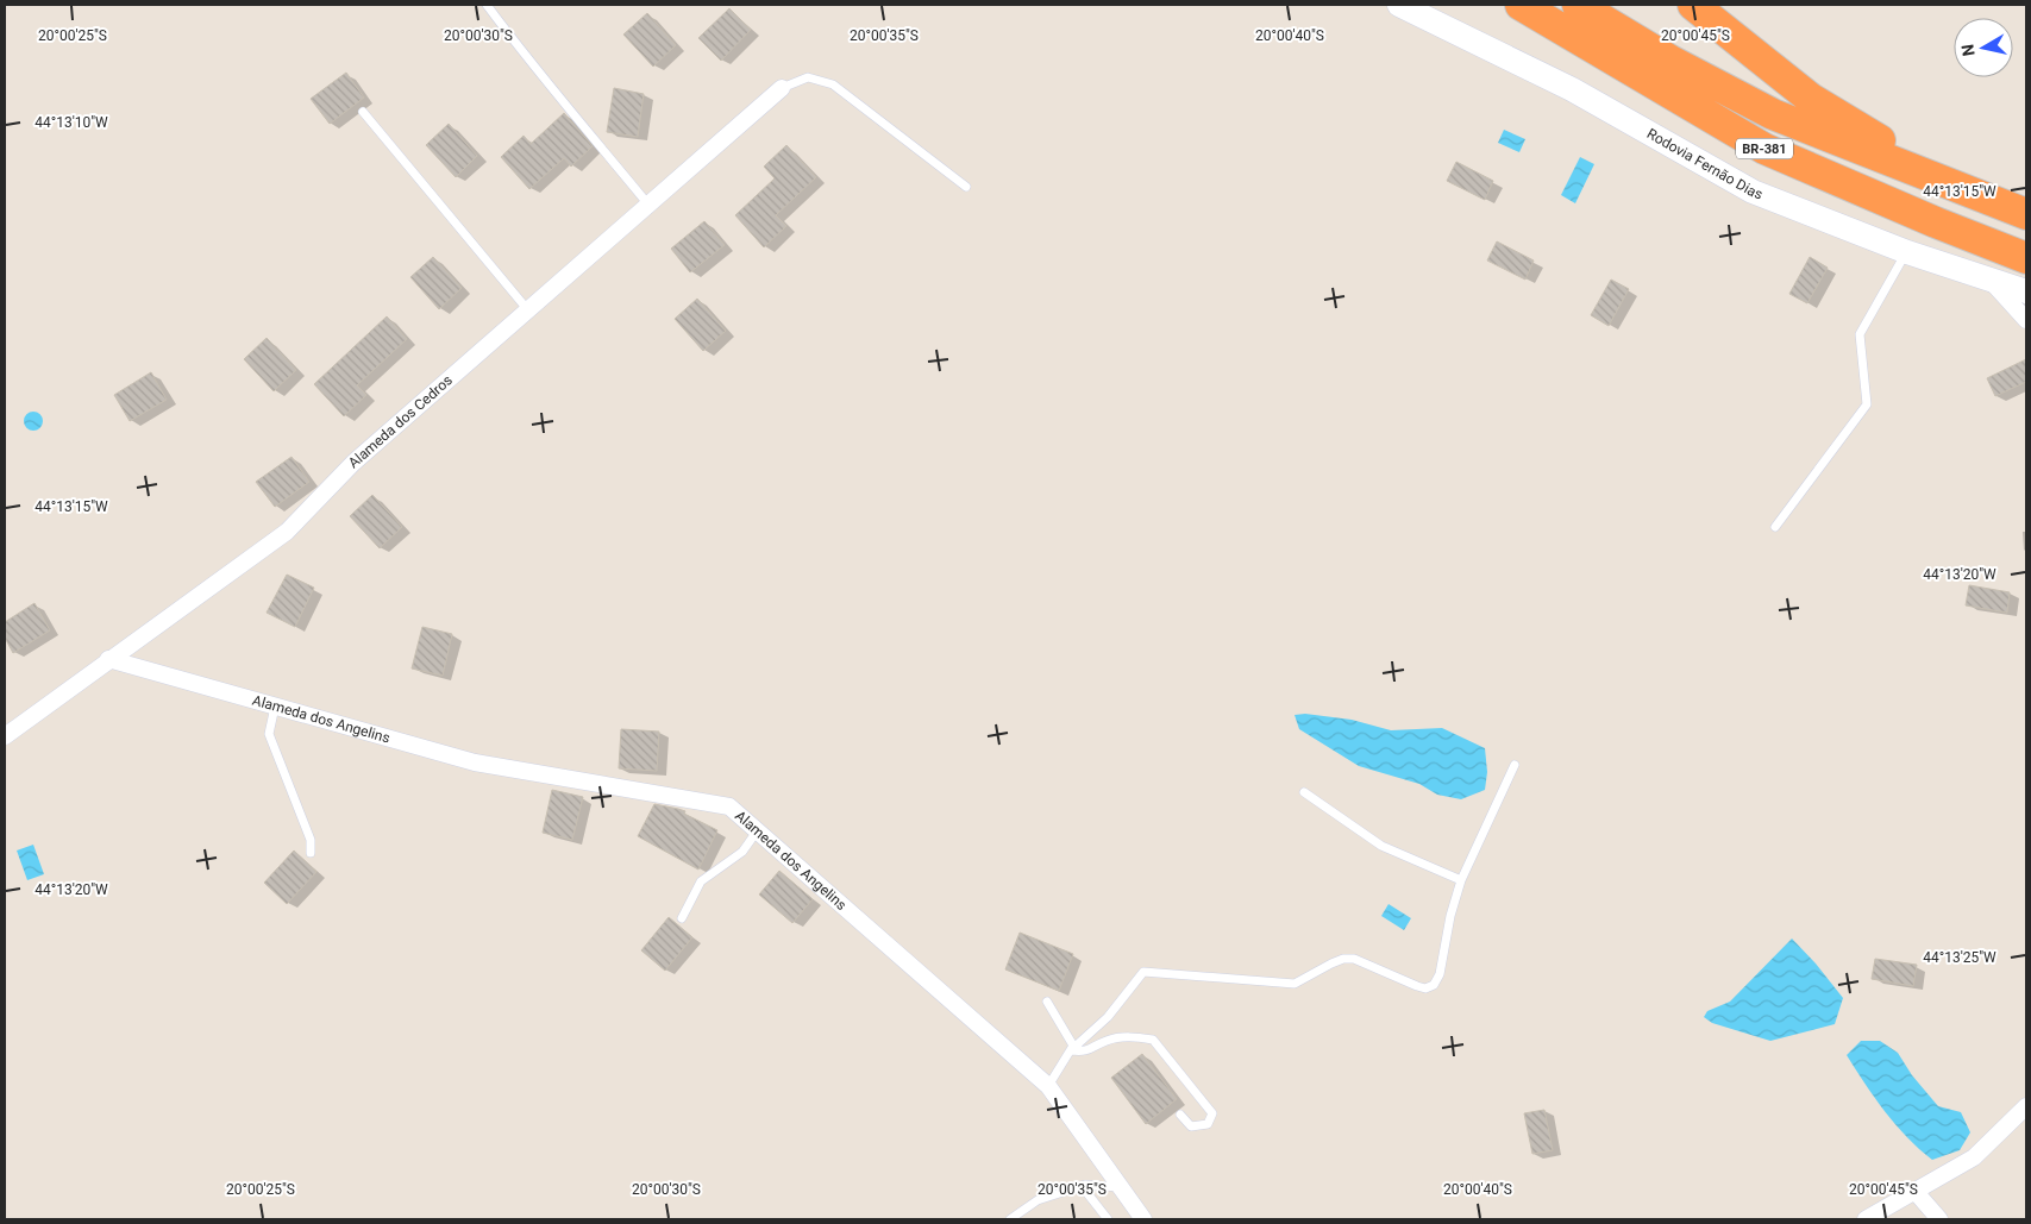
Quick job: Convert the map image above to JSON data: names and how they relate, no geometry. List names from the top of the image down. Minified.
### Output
{"streets":{"highway":["BR-381"],"main road":["Rodovia Fernão Dias"],"street":["Alameda dos Cedros","Alameda dos Angelins"]},"crossings":[["Alameda dos Cedros","Alameda dos Angelins"]],"north":"left","coordinates":["20°00'25\"S","20°00'30\"S","20°00'35\"S","20°00'40\"S","20°00'45\"S","44°13'10\"W","44°13'15\"W","44°13'20\"W","44°13'25\"W"]}
